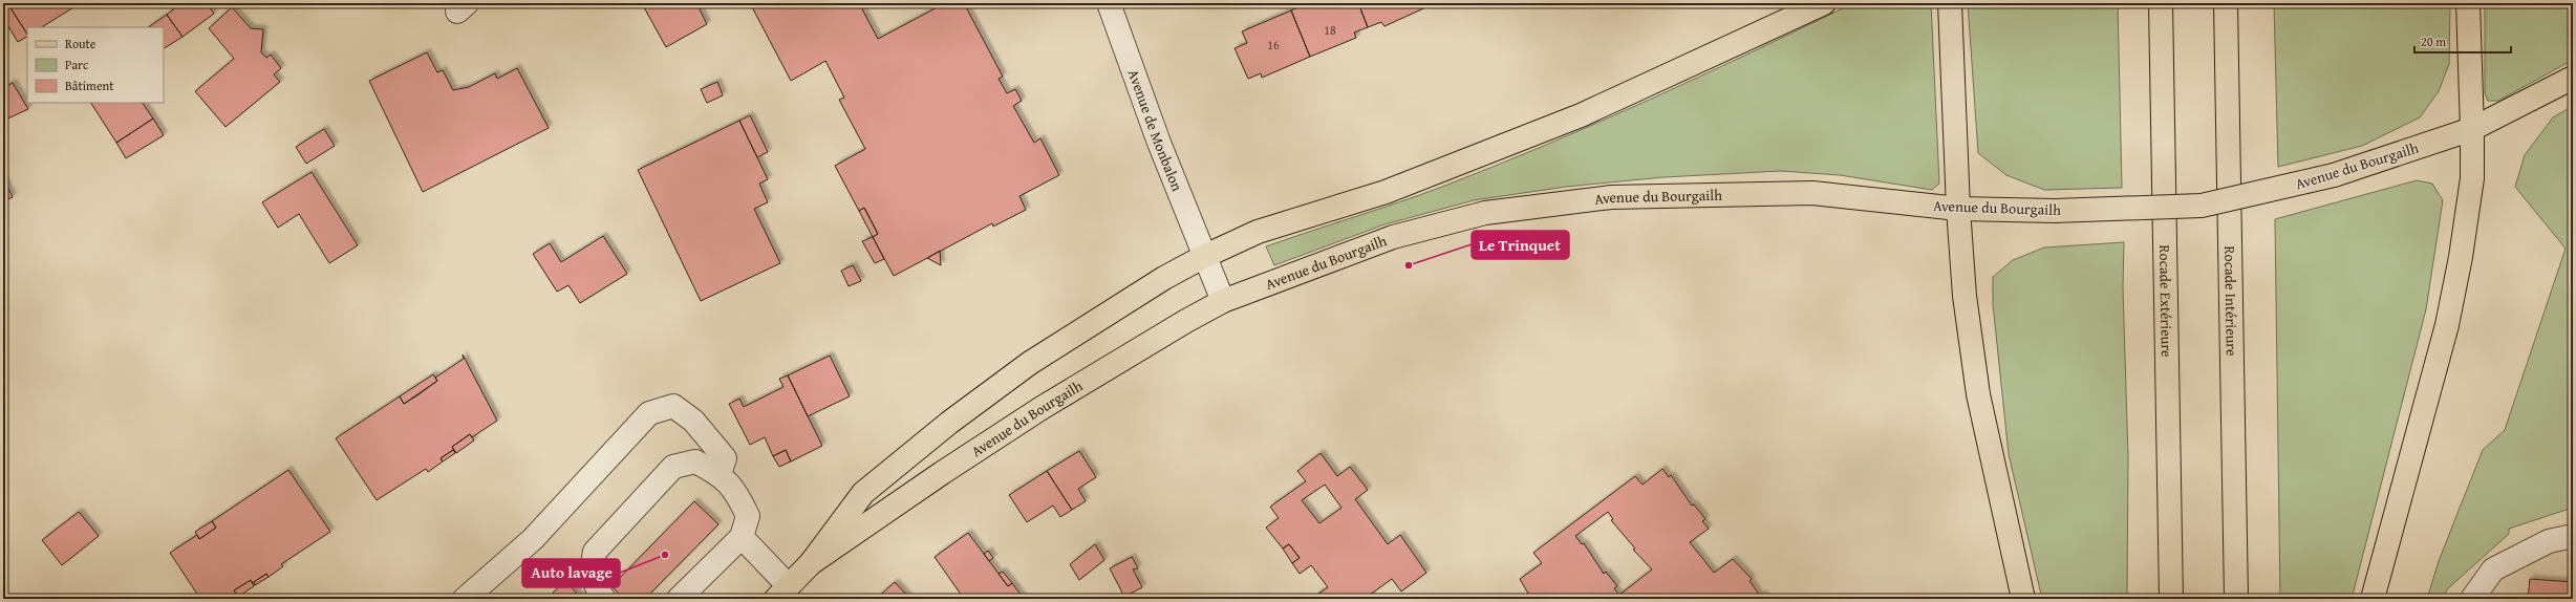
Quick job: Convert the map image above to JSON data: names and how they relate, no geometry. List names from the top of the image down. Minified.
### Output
{"streets":{"main road":["Avenue du Bourgailh","Rocade Extérieure","Rocade Intérieure"],"street":["Avenue de Monbalon"]},"crossings":[["Avenue de Monbalon","Avenue du Bourgailh"]],"places":["Le Trinquet","Auto lavage"],"house_numbers":["18","16"],"legend":["Route","Parc","Bâtiment"],"scale_bar":"20 m"}
